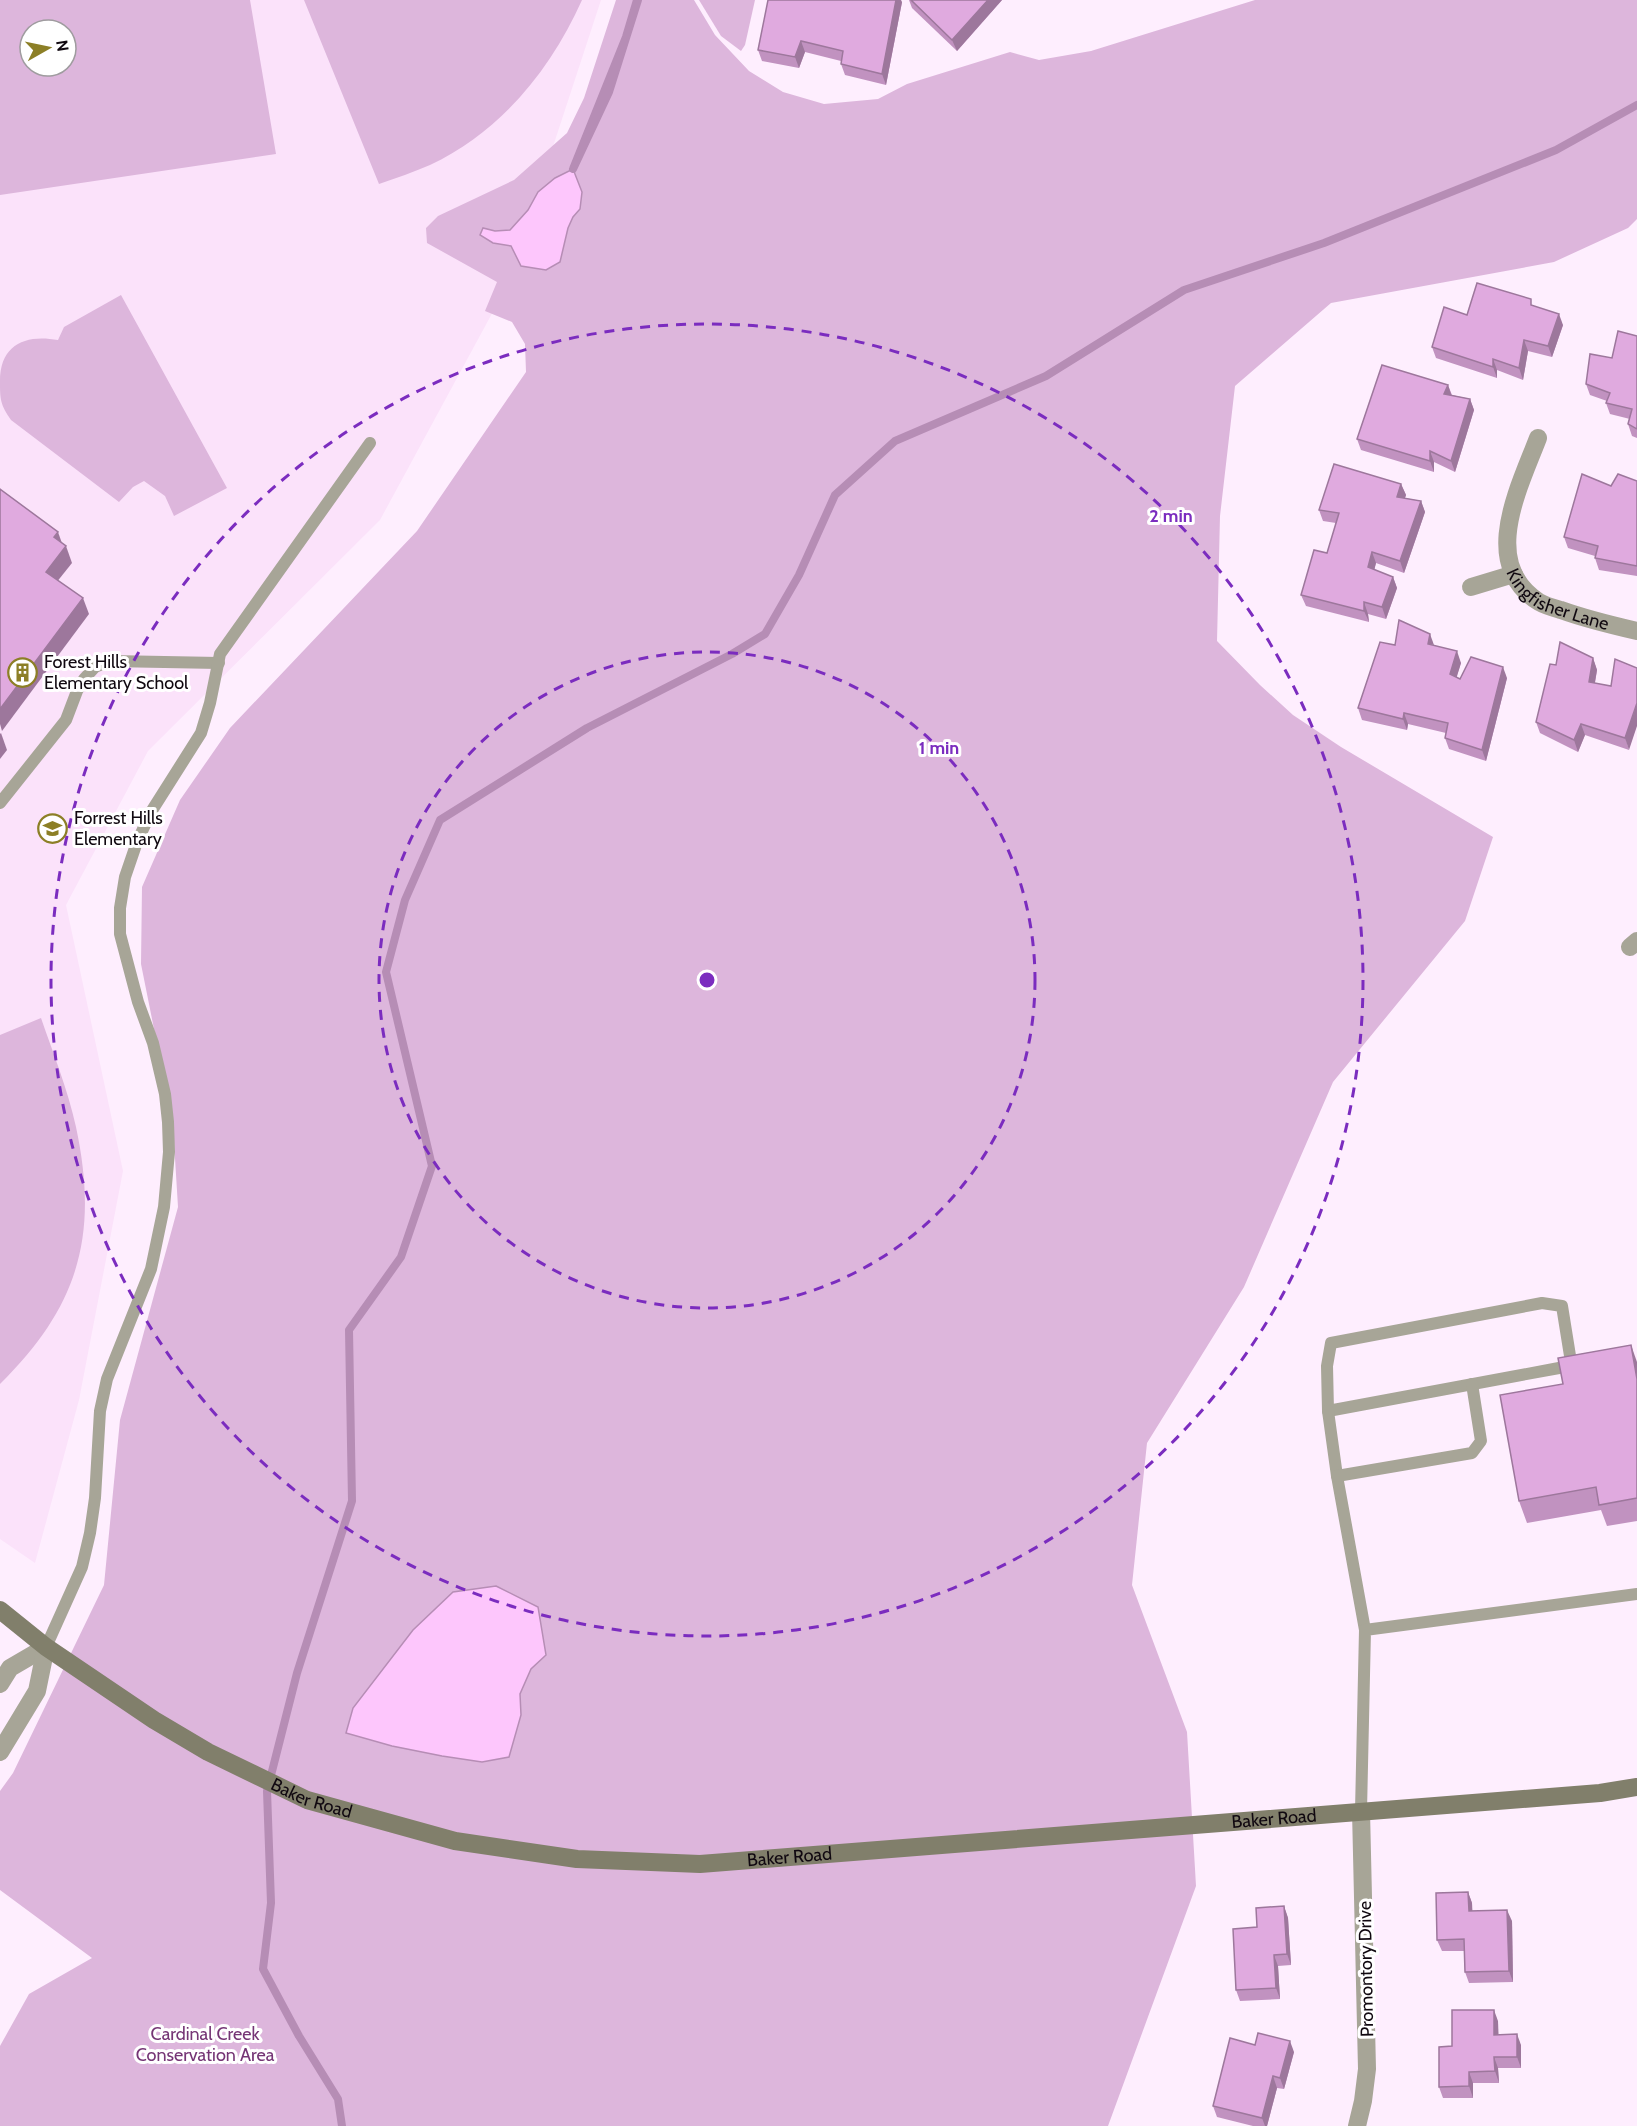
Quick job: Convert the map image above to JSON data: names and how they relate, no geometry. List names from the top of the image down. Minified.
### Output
{"streets":{"main road":["Baker Road"],"street":["Kingfisher Lane","Promontory Drive"]},"crossings":[["Baker Road","Promontory Drive"]],"parks":["Cardinal Creek Conservation Area"],"places":{"building":["Forest Hills Elementary School"],"school or university":["Forrest Hills Elementary"]},"north":"right","rings":["2 min","1 min"]}
